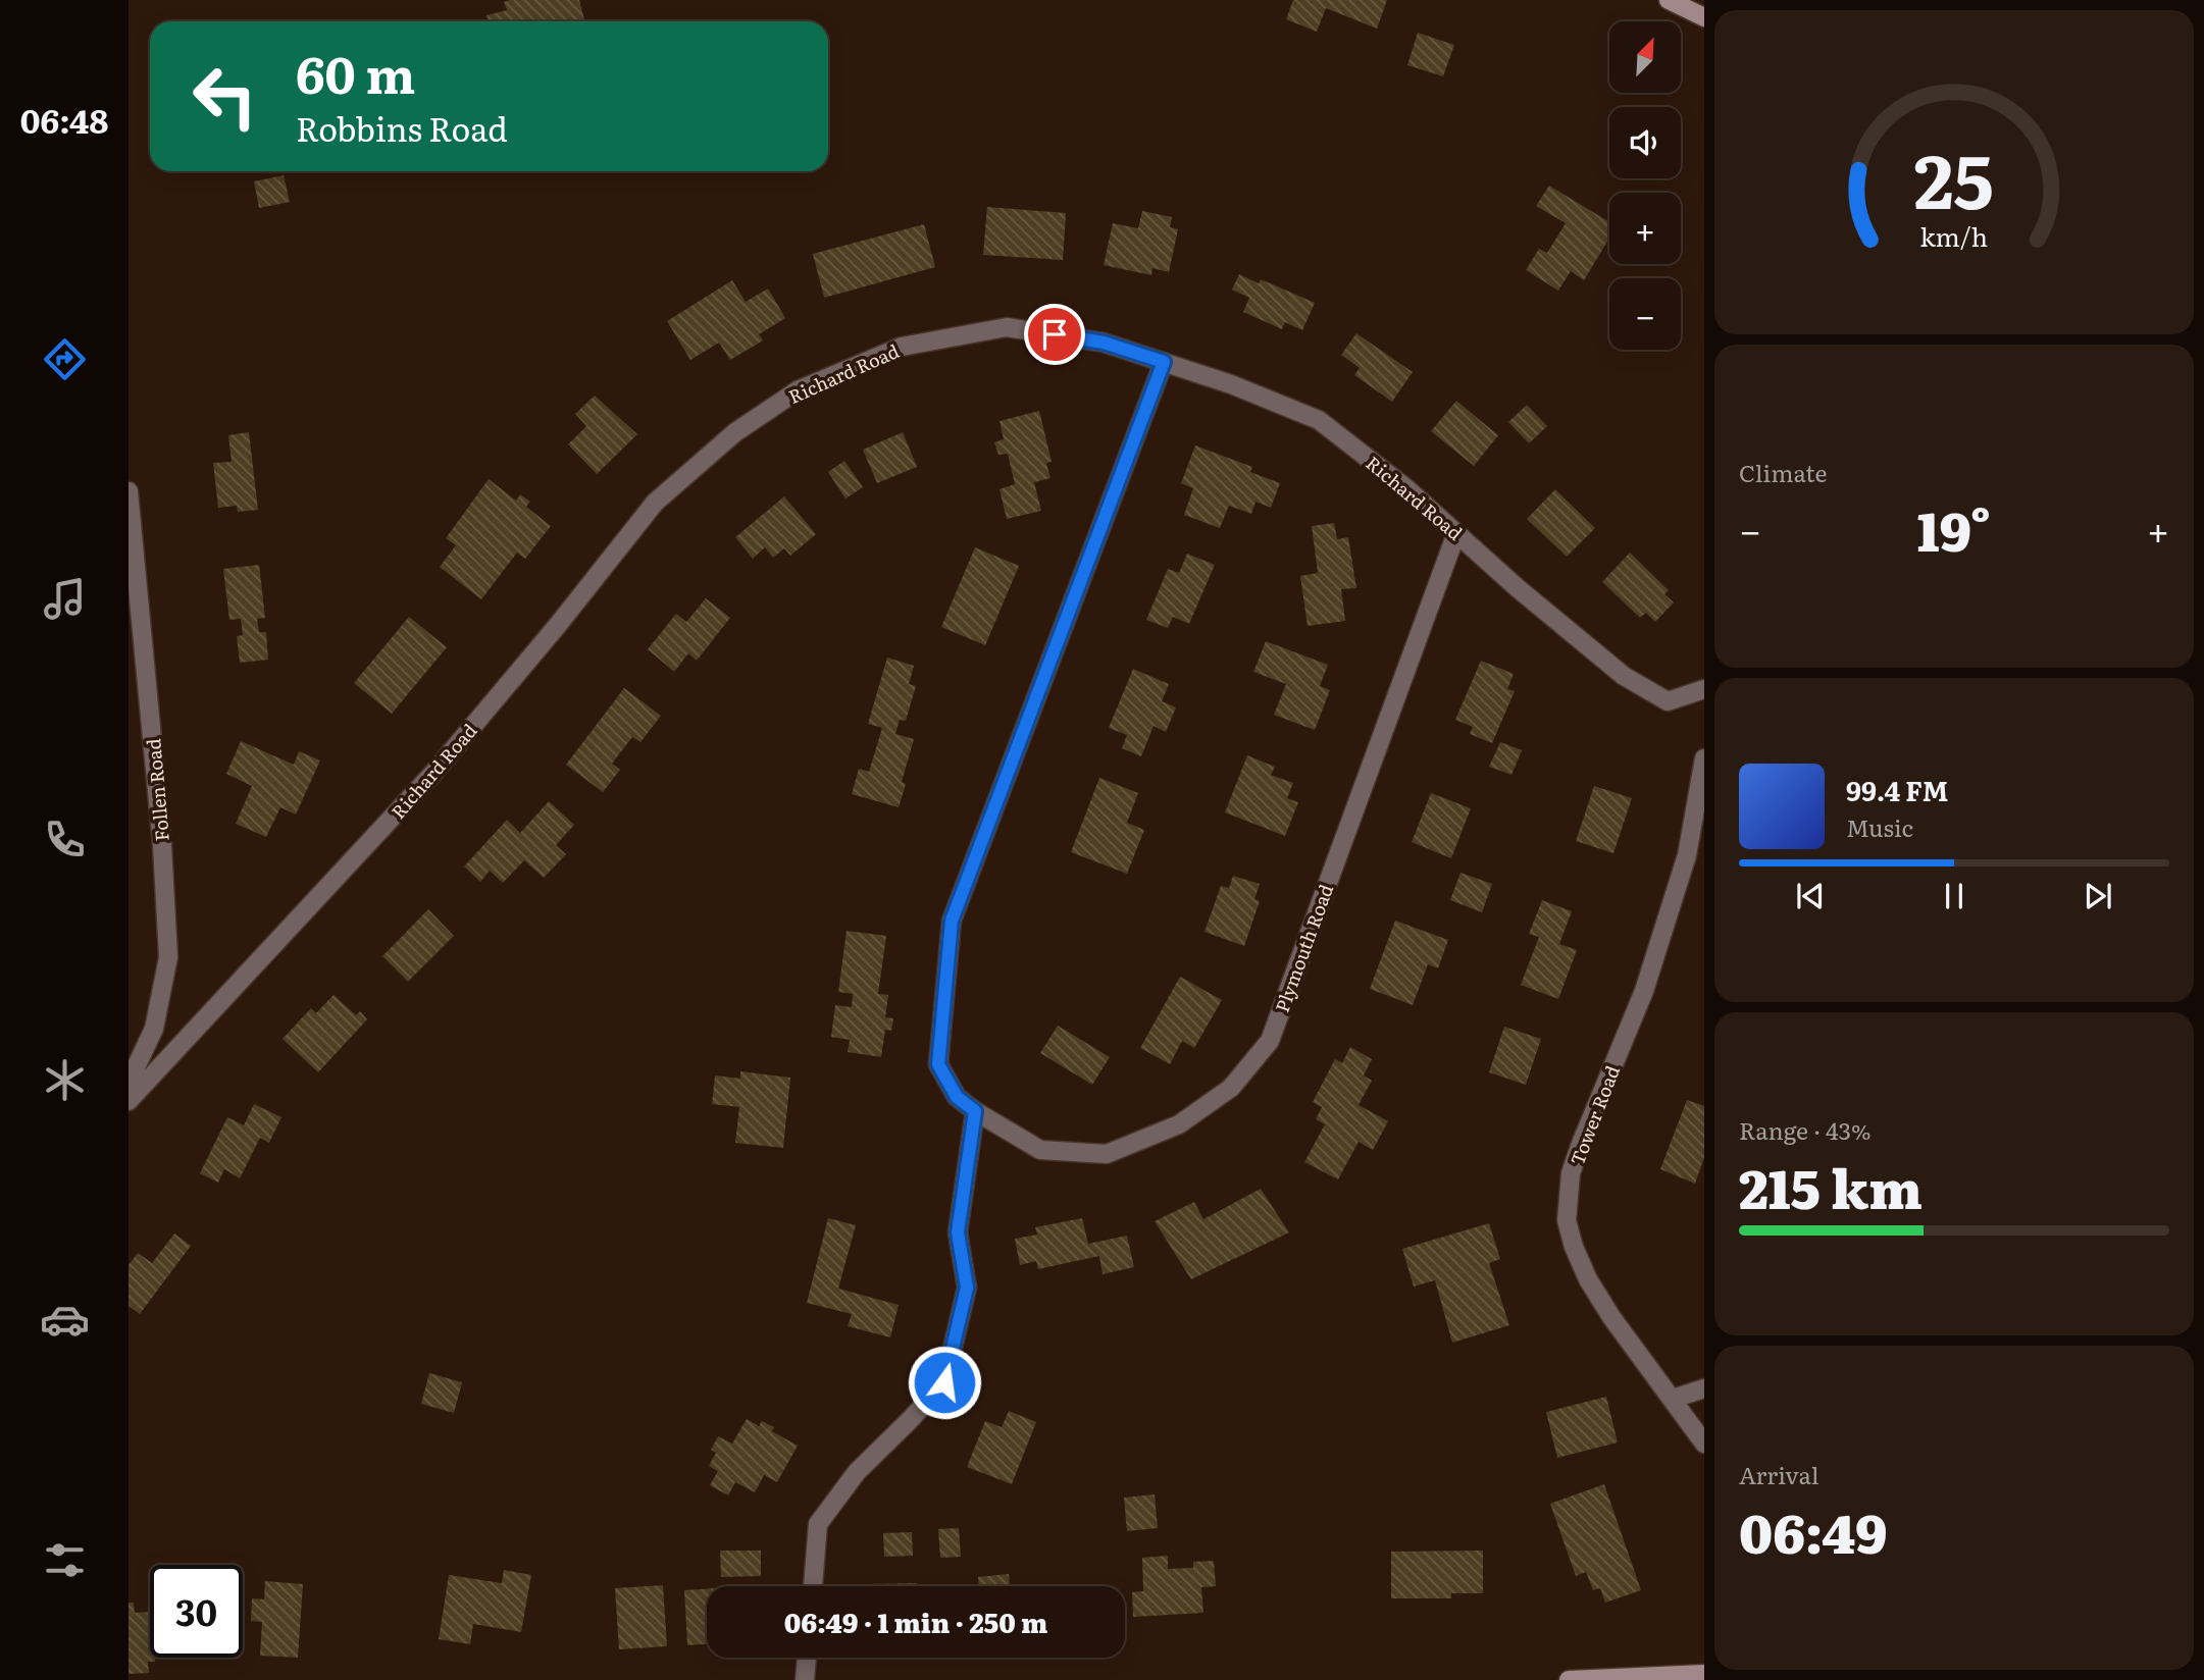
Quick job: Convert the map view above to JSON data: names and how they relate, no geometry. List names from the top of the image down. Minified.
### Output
{"streets":{"street":["Richard Road","Follen Road","Plymouth Road","Tower Road"]},"crossings":[["Richard Road","Plymouth Road"]],"north":"top right","page":{"tabs":"06:48","map_buttons":["+","−"],"turn":["60 m","Robbins Road"],"tile":["Climate",["Range · 43%","215 km"],["Arrival","06:49"]],"heat":["−","19°","+"],"song":["99.4 FM","Music"],"limit":"30","trip":"06:49 · 1 min · 250 m","gauge":["25","km/h"]}}
